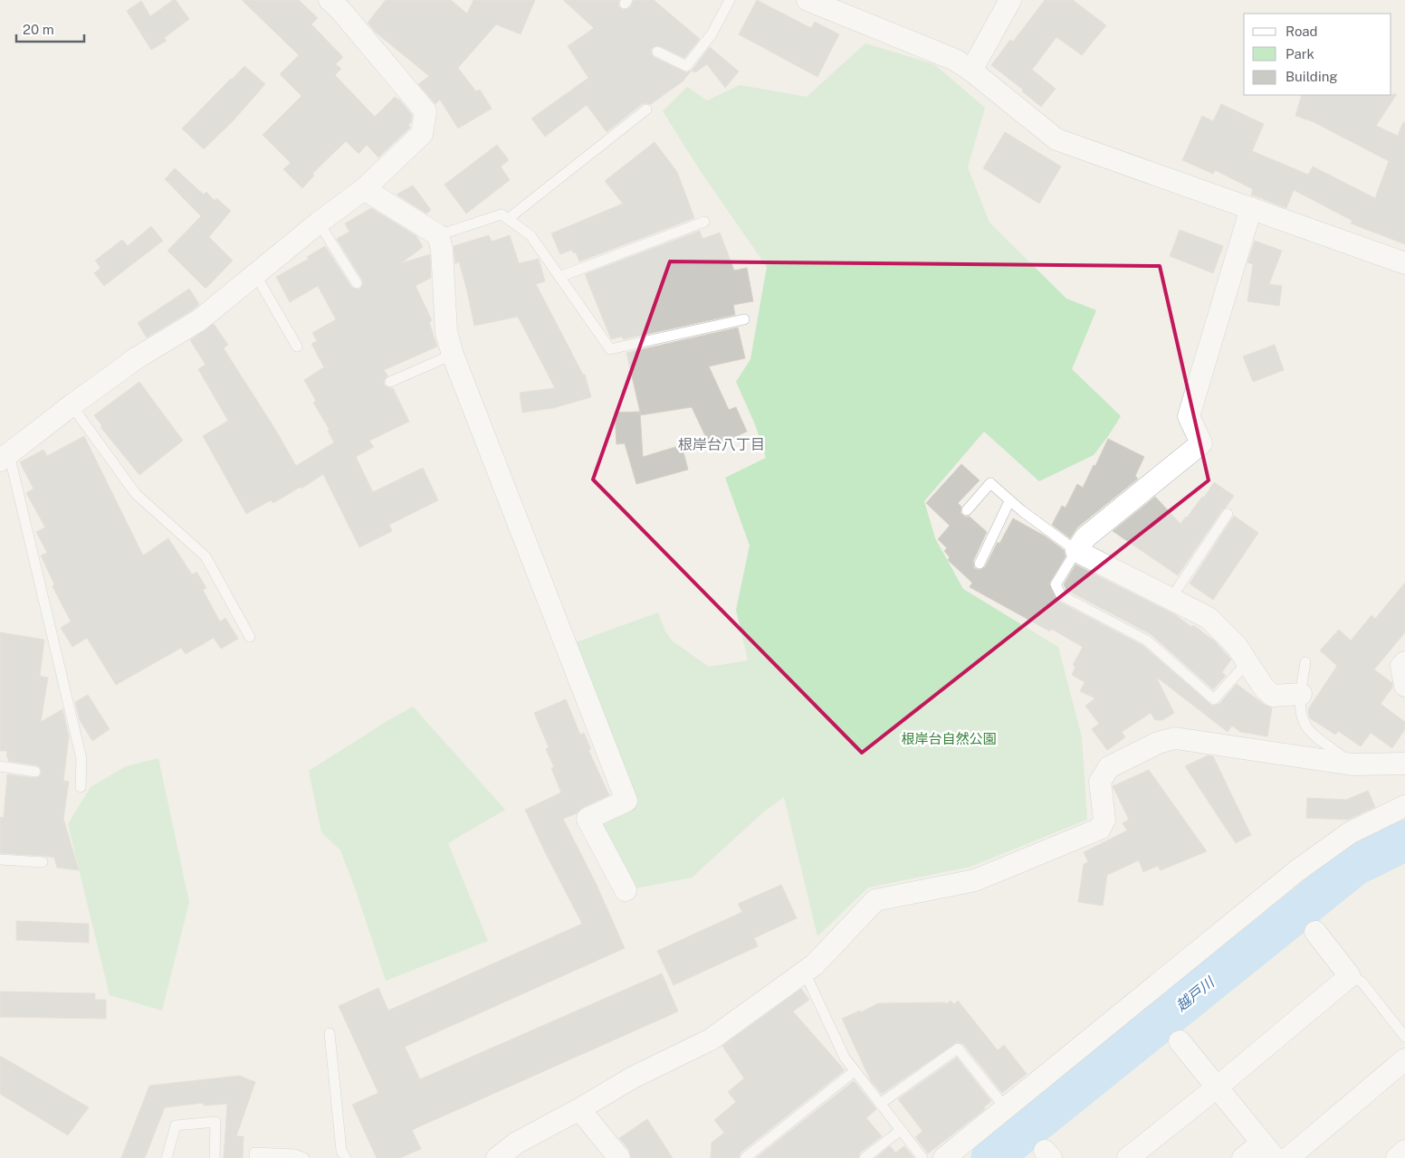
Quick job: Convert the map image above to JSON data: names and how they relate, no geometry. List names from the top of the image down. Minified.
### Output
{"districts":["根岸台八丁目"],"water":["越戸川"],"parks":["根岸台自然公園"],"legend":["Road","Park","Building"],"scale_bar":"20 m"}
